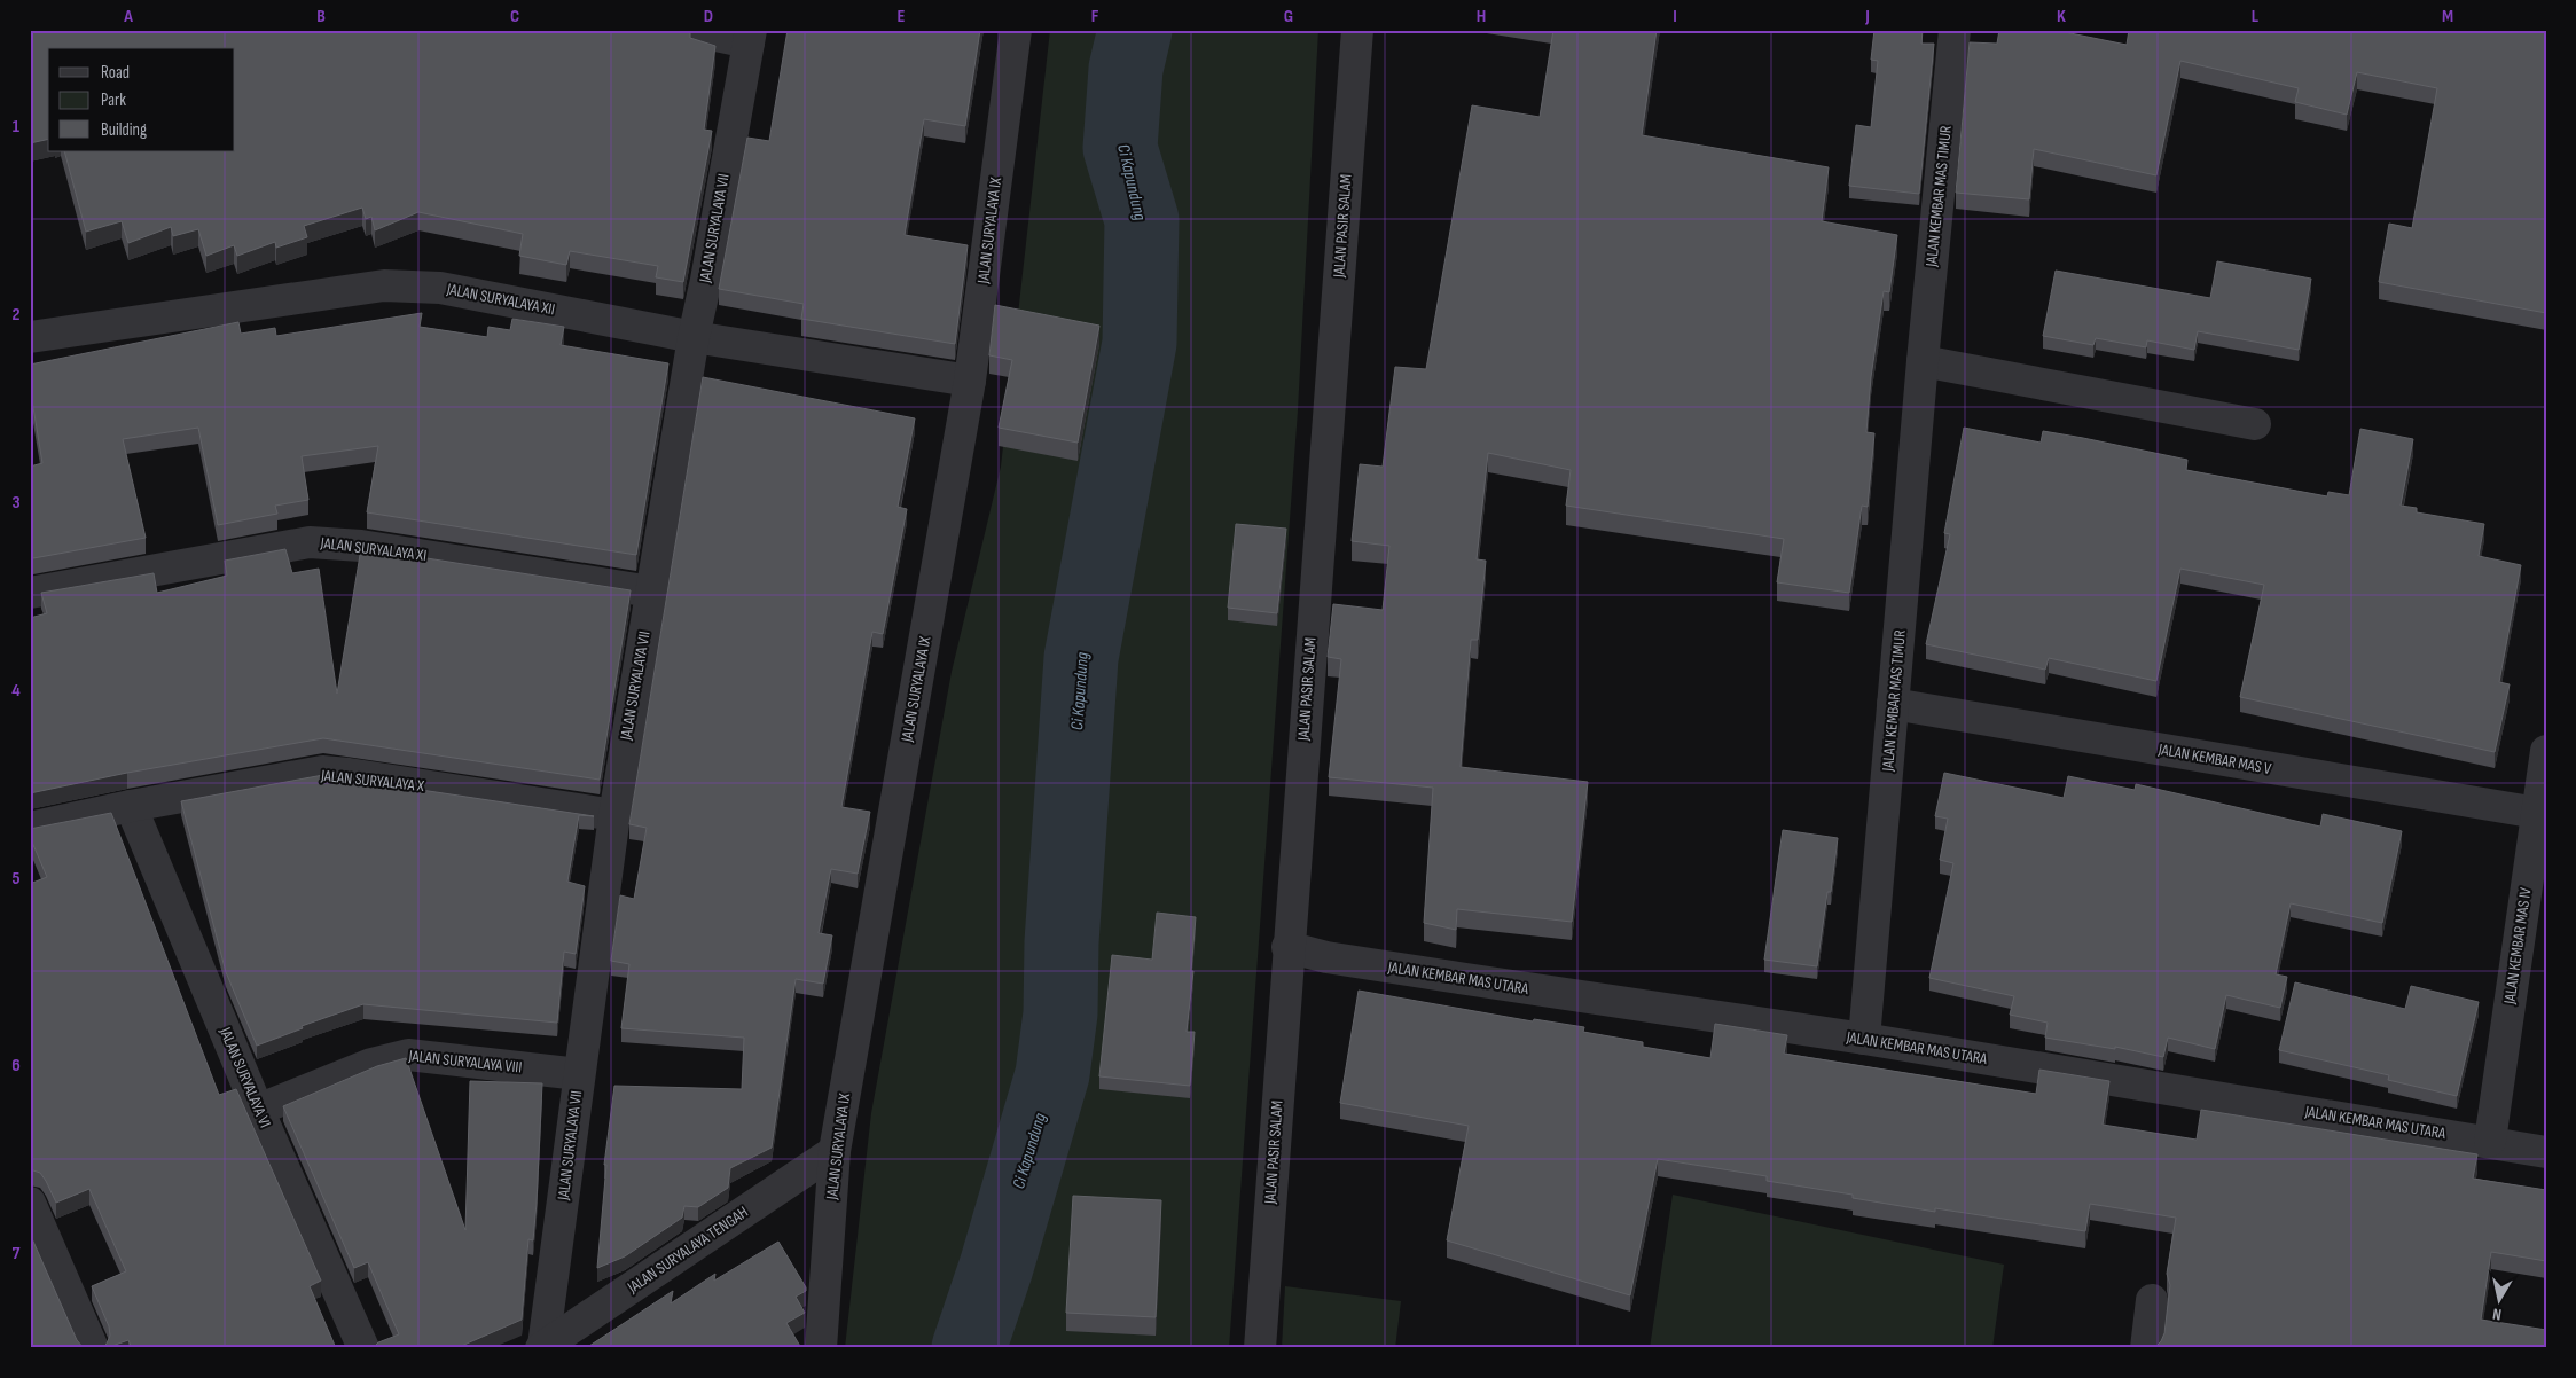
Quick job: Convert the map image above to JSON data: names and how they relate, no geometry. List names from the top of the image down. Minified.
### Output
{"streets":{"street":["JALAN KEMBAR MAS TIMUR","JALAN PASIR SALAM","JALAN SURYALAYA VII","JALAN SURYALAYA IX","JALAN SURYALAYA XII","JALAN SURYALAYA XI","JALAN KEMBAR MAS V","JALAN SURYALAYA X","JALAN KEMBAR MAS IV","JALAN KEMBAR MAS UTARA","JALAN SURYALAYA VIII","JALAN SURYALAYA VI","JALAN SURYALAYA TENGAH"]},"crossings":[["JALAN KEMBAR MAS TIMUR","JALAN KEMBAR MAS V"],["JALAN KEMBAR MAS TIMUR","JALAN KEMBAR MAS UTARA"],["JALAN PASIR SALAM","JALAN KEMBAR MAS UTARA"],["JALAN SURYALAYA VII","JALAN SURYALAYA XII"],["JALAN SURYALAYA VII","JALAN SURYALAYA XI"],["JALAN SURYALAYA VII","JALAN SURYALAYA X"],["JALAN SURYALAYA VII","JALAN SURYALAYA VIII"],["JALAN SURYALAYA VII","JALAN SURYALAYA TENGAH"],["JALAN SURYALAYA IX","JALAN SURYALAYA XII"],["JALAN SURYALAYA IX","JALAN SURYALAYA TENGAH"],["JALAN KEMBAR MAS V","JALAN KEMBAR MAS IV"],["JALAN SURYALAYA X","JALAN SURYALAYA VI"],["JALAN KEMBAR MAS IV","JALAN KEMBAR MAS UTARA"],["JALAN SURYALAYA VIII","JALAN SURYALAYA VI"]],"water":["Ci Kapundung"],"legend":["Road","Park","Building"],"north":"bottom","grid":{"columns":["A","B","C","D","E","F","G","H","I","J","K","L","M"],"rows":["1","2","3","4","5","6","7"]}}
